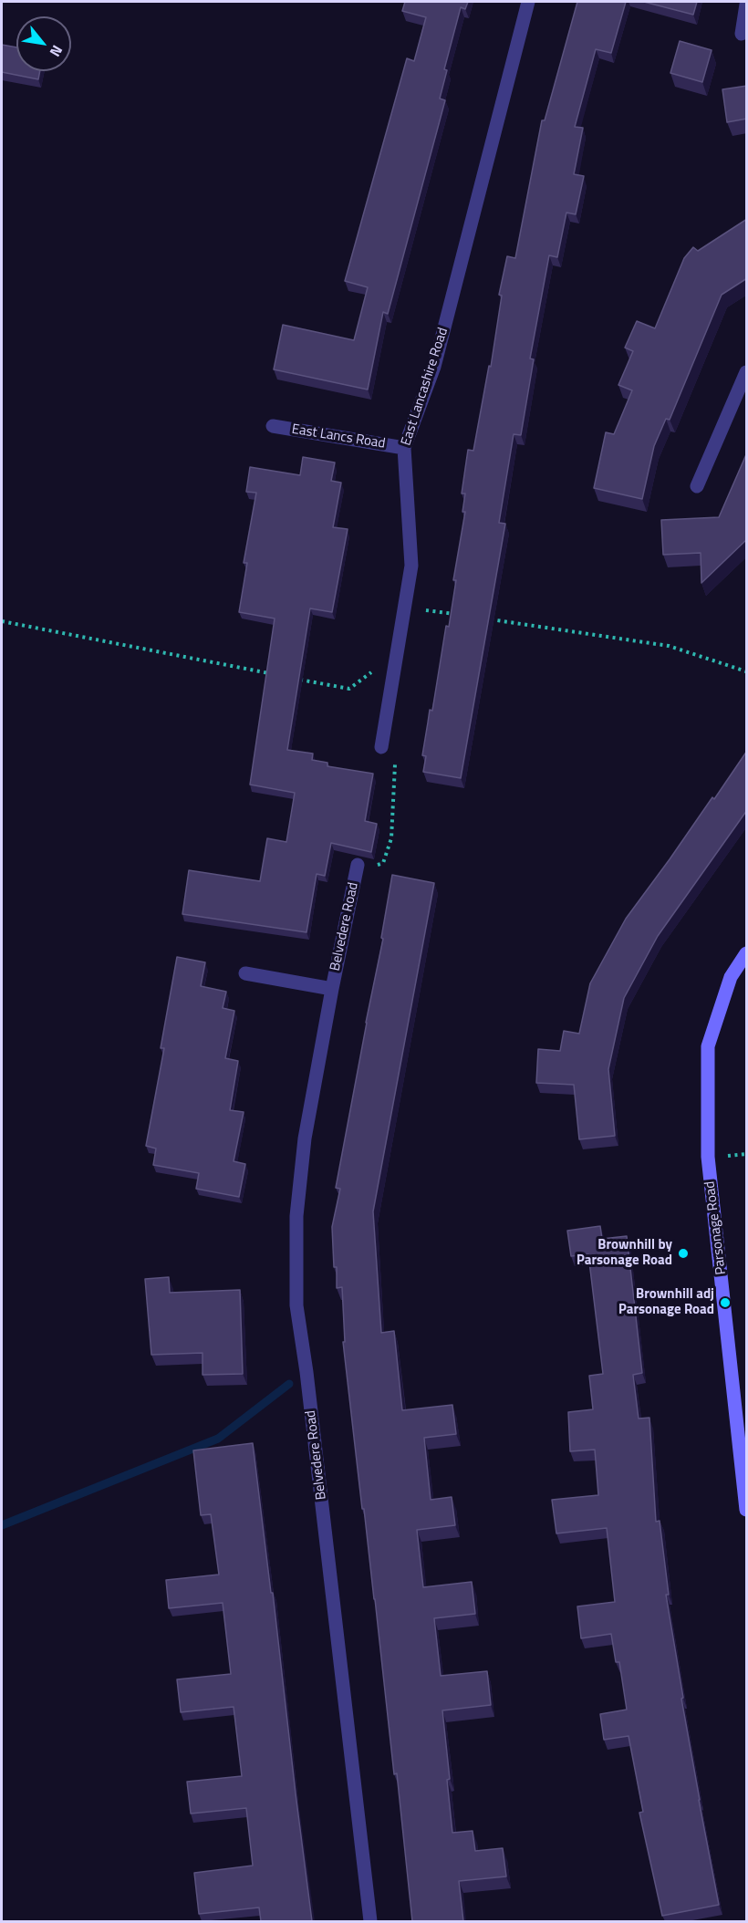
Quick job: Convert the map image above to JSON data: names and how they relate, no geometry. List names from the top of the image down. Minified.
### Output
{"streets":{"street":["East Lancashire Road","East Lancs Road","Belvedere Road","Parsonage Road"]},"crossings":[["East Lancashire Road","East Lancs Road"]],"places":["Brownhill by Parsonage Road","Brownhill adj Parsonage Road"],"north":"bottom right"}
